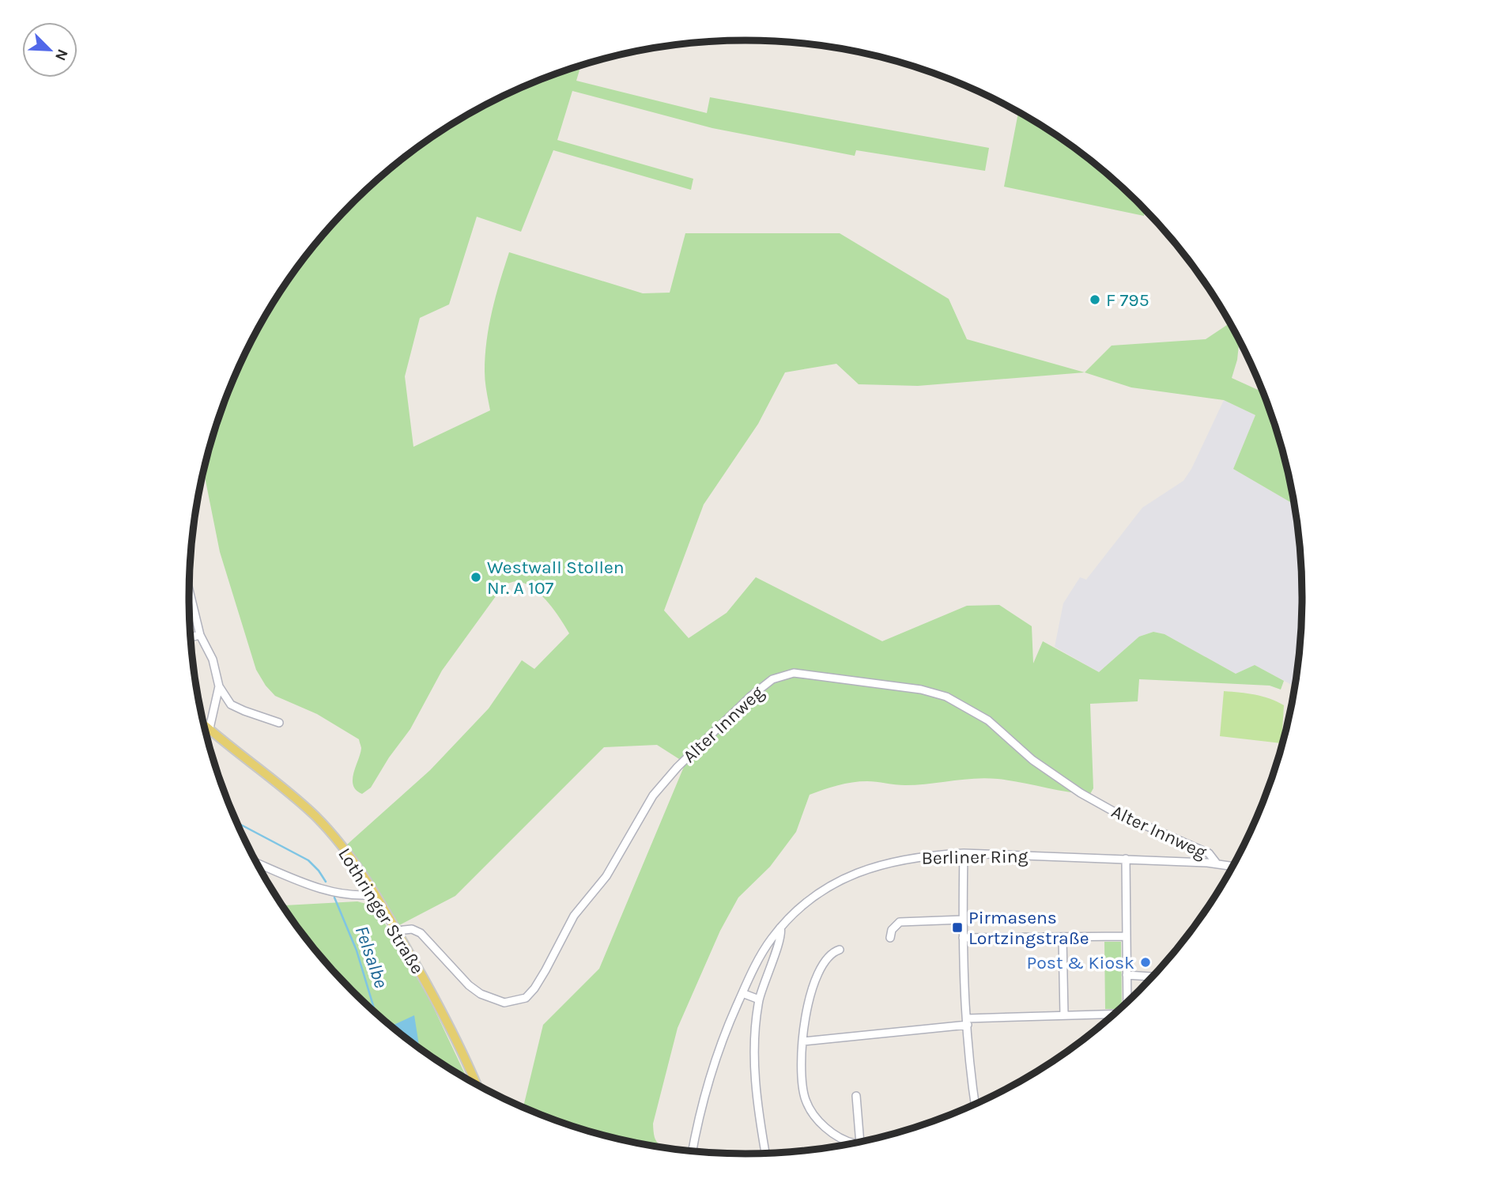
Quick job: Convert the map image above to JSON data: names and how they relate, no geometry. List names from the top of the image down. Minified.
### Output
{"streets":{"main road":["Lothringer Straße"],"street":["Alter Innweg","Berliner Ring"]},"crossings":[["Alter Innweg","Berliner Ring"],["Alter Innweg","Lothringer Straße"]],"water":["Felsalbe"],"places":{"other":["F 795","Westwall Stollen Nr. A 107","Post & Kiosk"],"transit":["Pirmasens Lortzingstraße"]},"north":"bottom right"}
